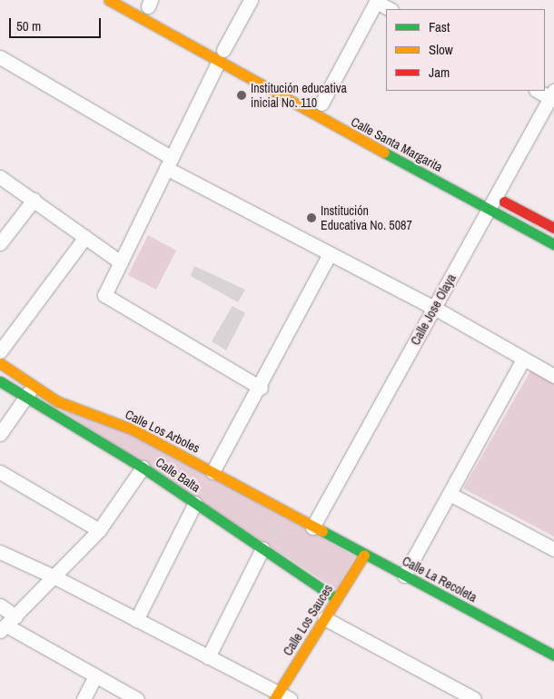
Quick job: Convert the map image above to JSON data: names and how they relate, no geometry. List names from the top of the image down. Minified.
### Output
{"streets":{"street":["Calle Santa Margarita","Calle Jose Olaya","Calle Los Arboles","Calle Balta","Calle La Recoleta","Calle Los Sauces"]},"crossings":[["Calle Santa Margarita","Calle Jose Olaya"],["Calle Jose Olaya","Calle Los Arboles"],["Calle Jose Olaya","Calle La Recoleta"],["Calle Los Arboles","Calle La Recoleta"],["Calle Balta","Calle Los Sauces"],["Calle La Recoleta","Calle Los Sauces"]],"places":["Institución educativa inicial No. 110","Institución Educativa No. 5087"],"legend":["Fast","Slow","Jam"],"scale_bar":"50 m"}
